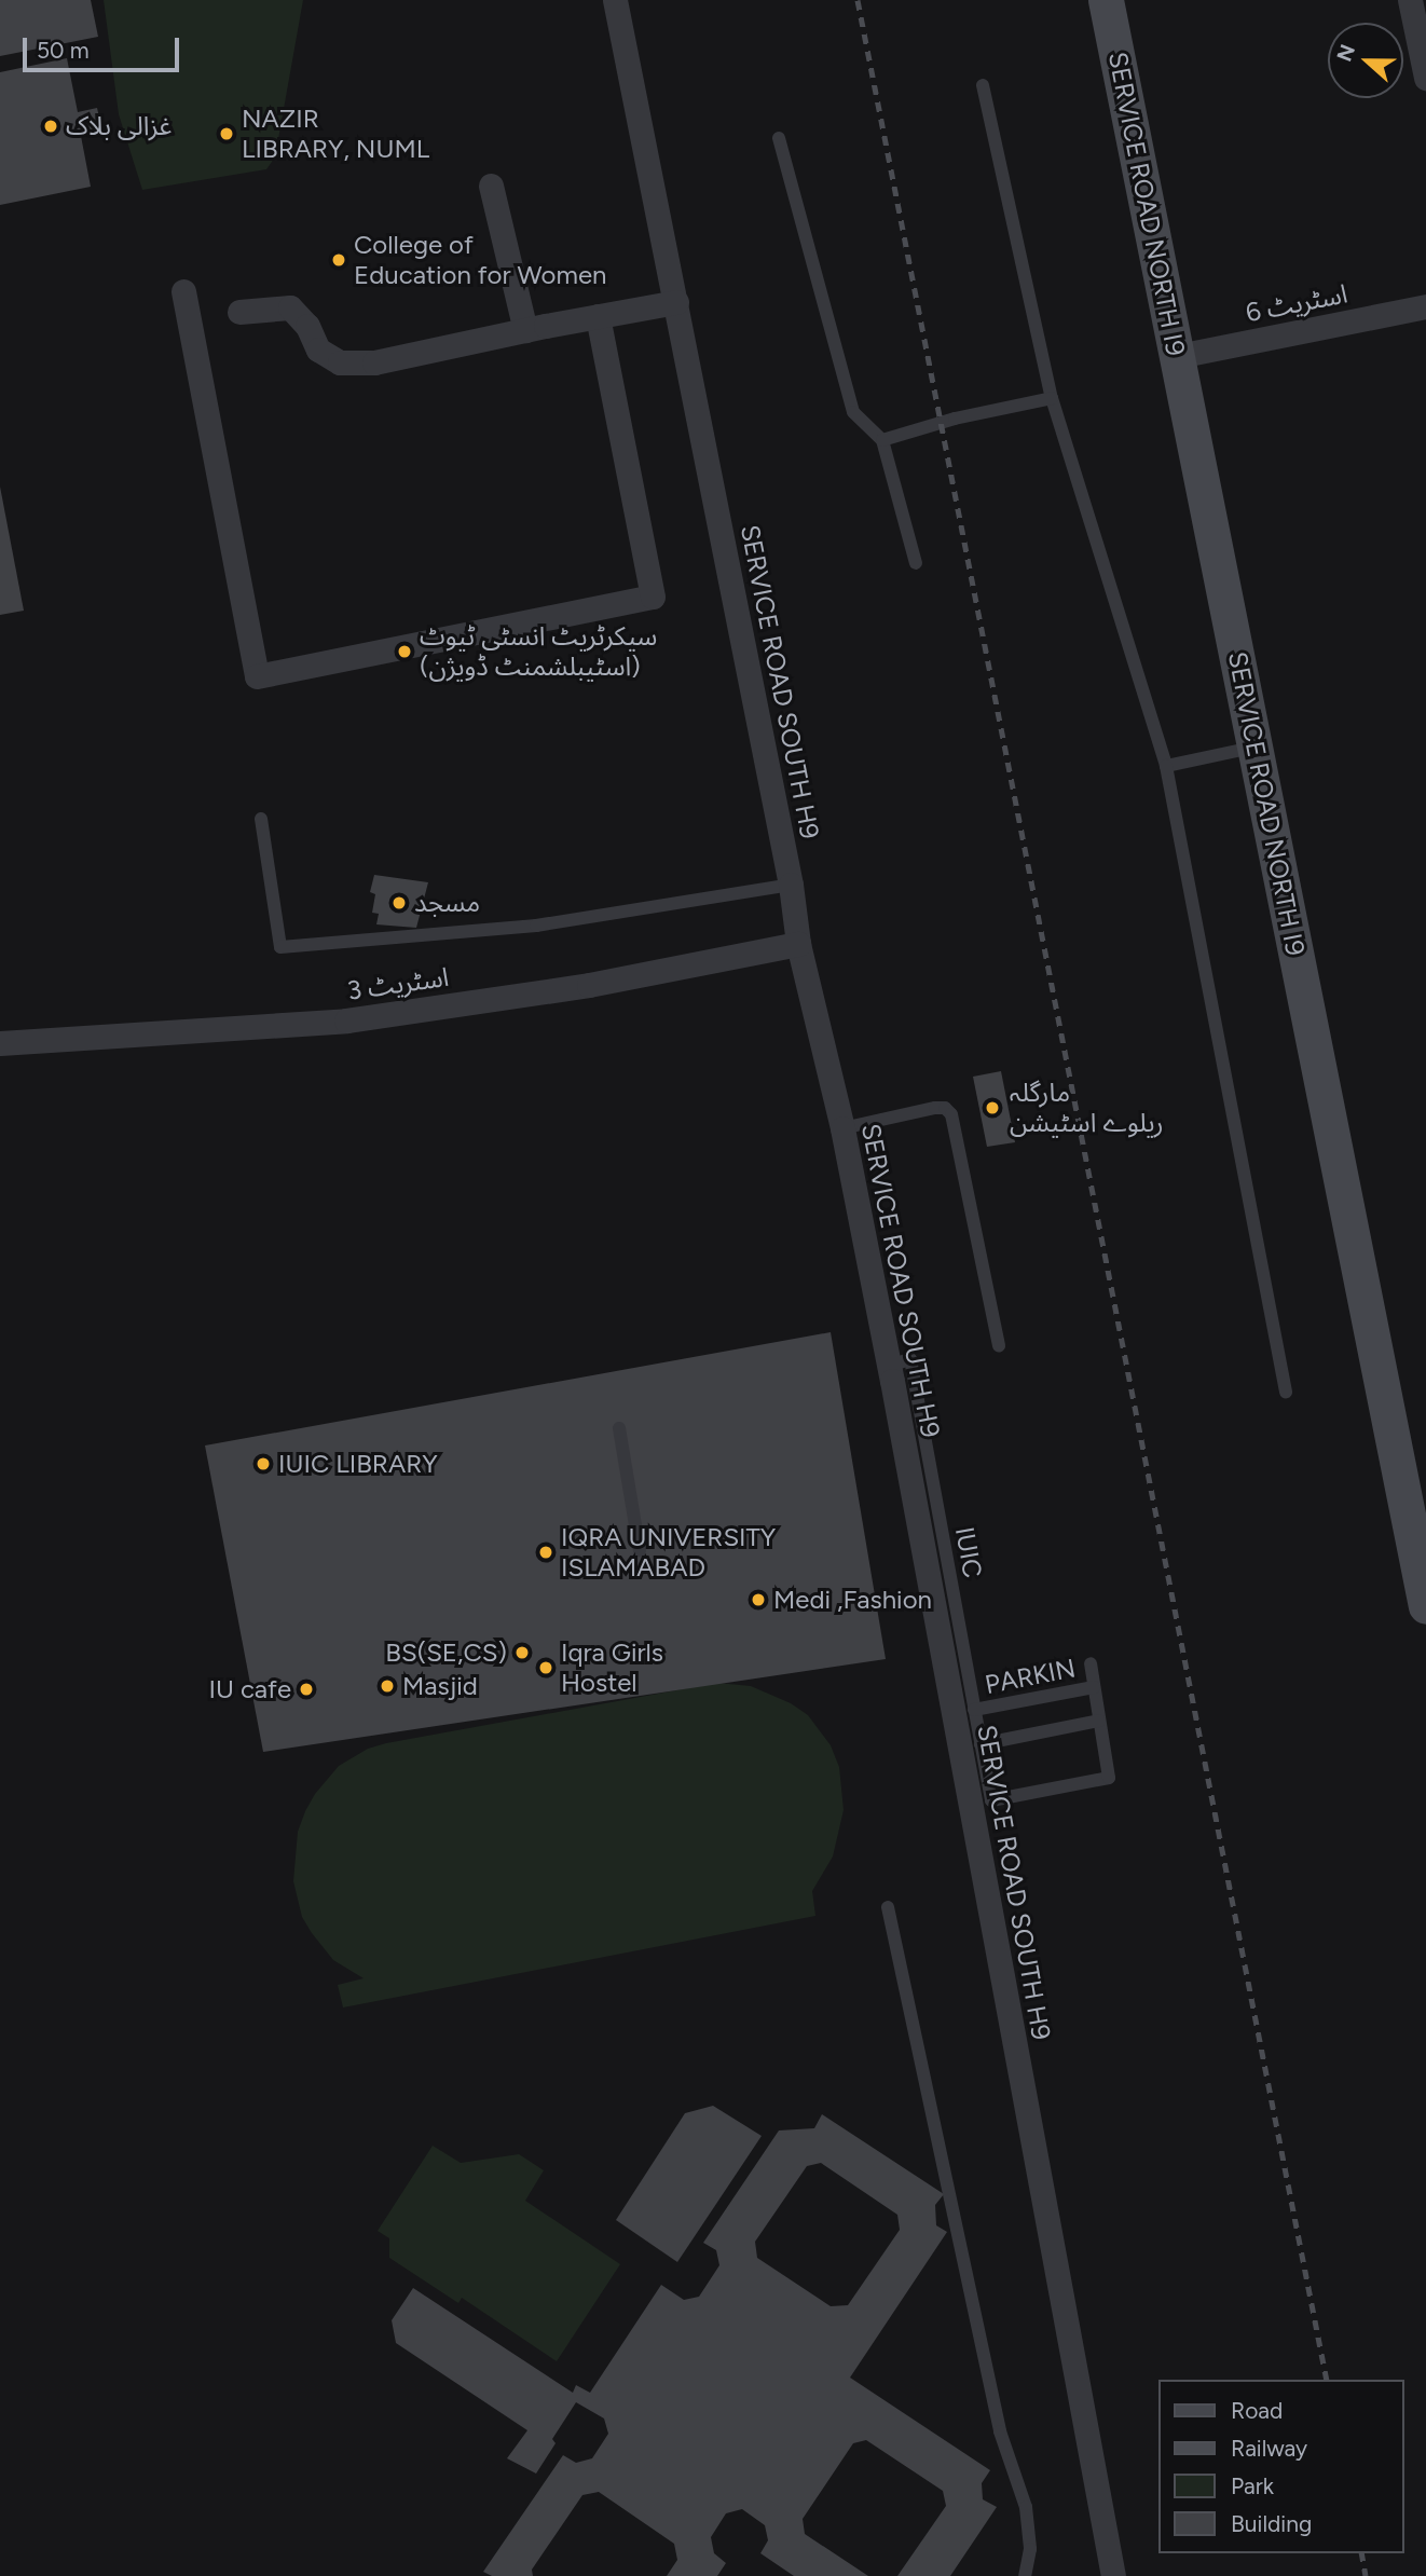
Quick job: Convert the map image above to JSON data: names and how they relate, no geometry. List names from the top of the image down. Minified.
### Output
{"streets":{"main road":["SERVICE ROAD NORTH I9"],"street":["اسٹریٹ 6","SERVICE ROAD SOUTH H9","اسٹریٹ 3"],"lane":["IUIC","PARKIN"]},"crossings":[["SERVICE ROAD NORTH I9","اسٹریٹ 6"],["SERVICE ROAD SOUTH H9","اسٹریٹ 3"],["SERVICE ROAD SOUTH H9","IUIC"],["IUIC","PARKIN"]],"places":["غزالی بلاک","NAZIR LIBRARY, NUML","College of Education for Women","سیکرٹریٹ انسٹی ٹیوٹ (اسٹیبلشمنٹ ڈویژن)","مسجد","مارگلہ ریلوے اسٹیشن","IUIC LIBRARY","IQRA UNIVERSITY ISLAMABAD","Medi ,Fashion","BS(SE,CS)","Iqra Girls Hostel","Masjid","IU cafe"],"legend":["Road","Railway","Park","Building"],"scale_bar":"50 m","north":"left"}
